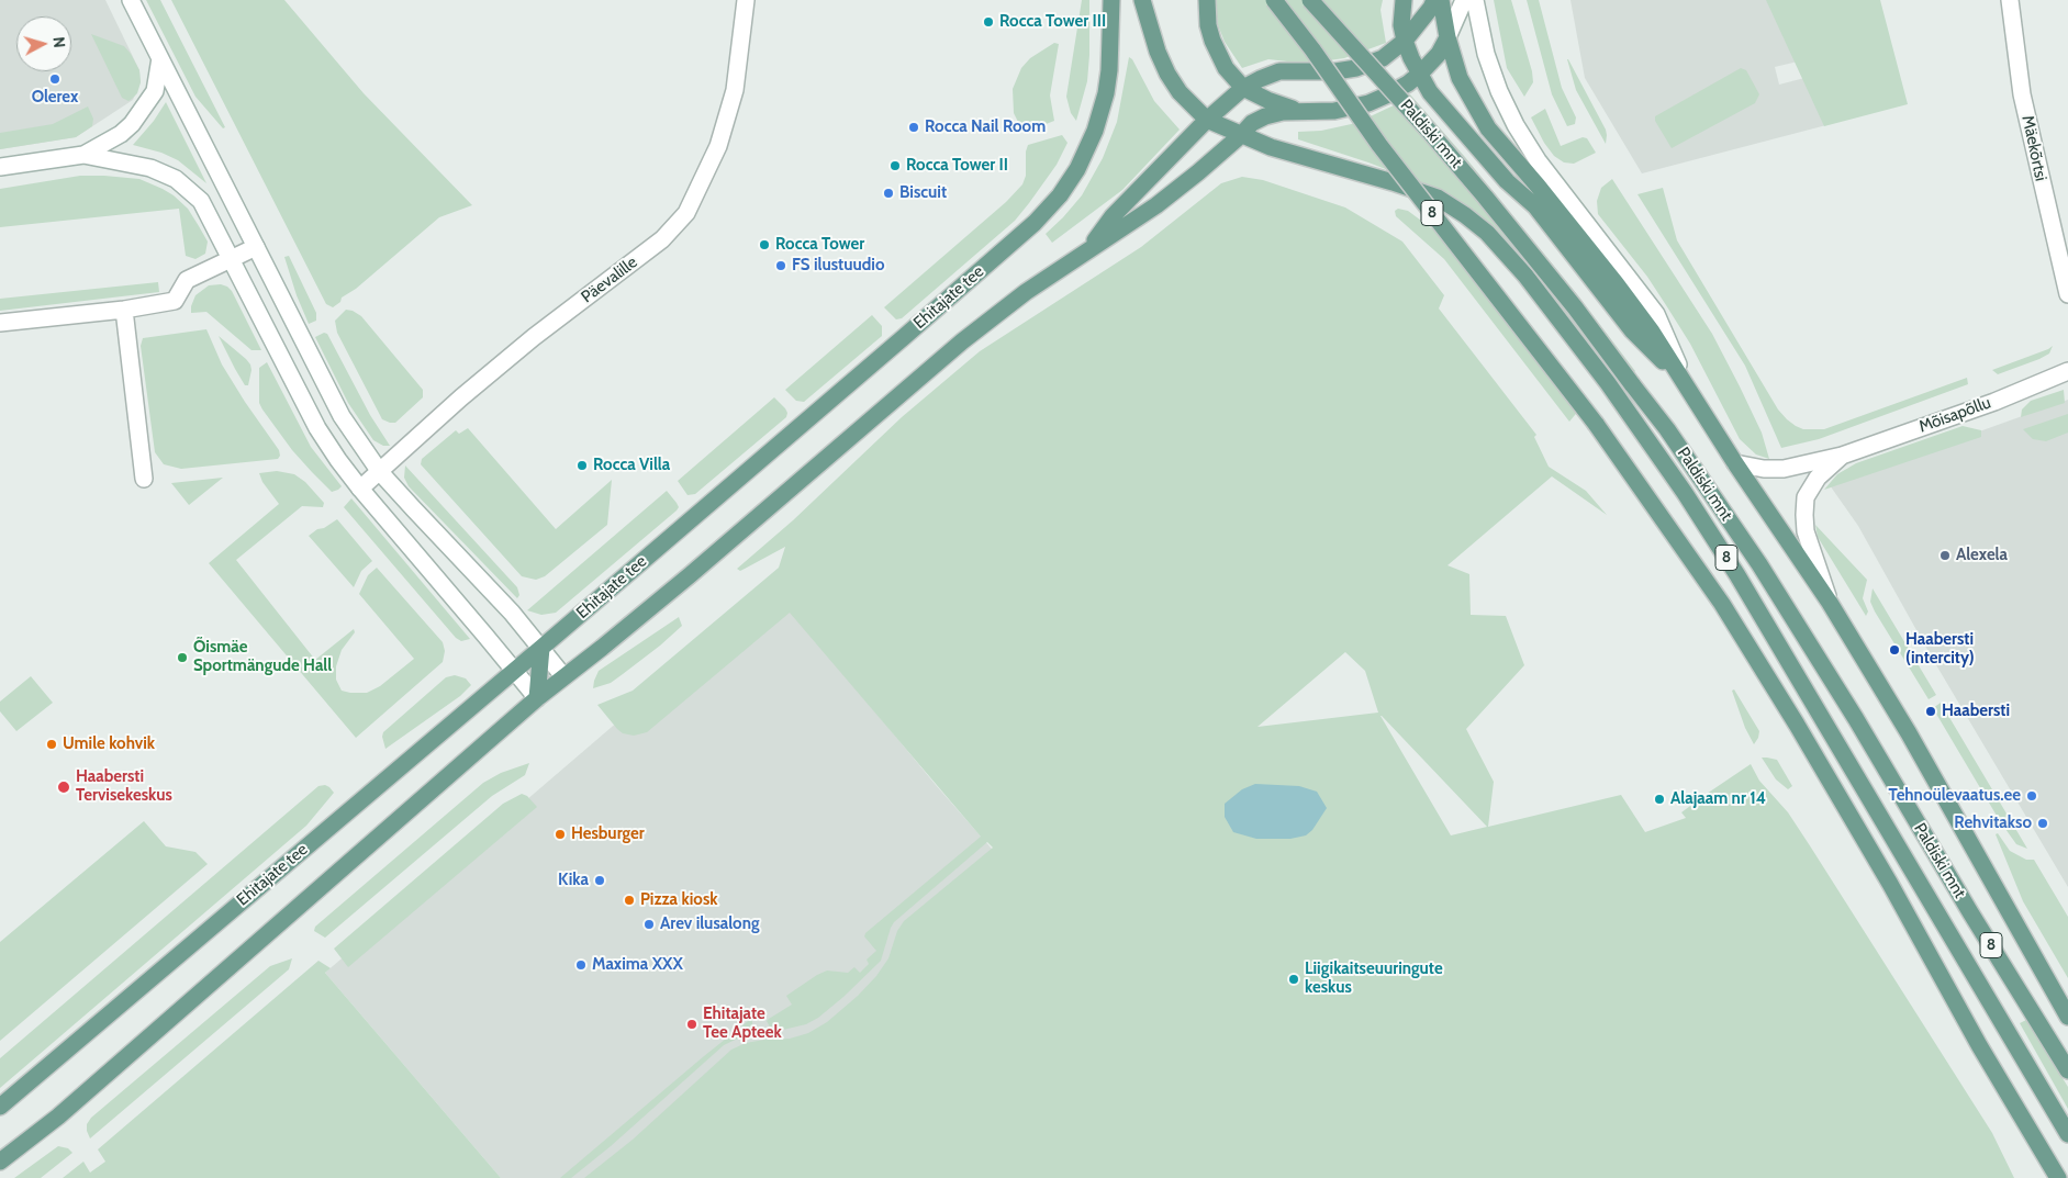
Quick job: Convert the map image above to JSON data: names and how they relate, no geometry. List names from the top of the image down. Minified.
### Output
{"streets":{"main road":["Paldiski mnt","Mäekõrtsi","8","Päevalille","Ehitajate tee","Mõisapõllu"]},"crossings":[["Paldiski mnt","Mõisapõllu"]],"places":["Rocca Tower III","Olerex","Rocca Nail Room","Rocca Tower II","Biscuit","Rocca Tower","FS ilustuudio","Rocca Villa","Alexela","Haabersti (intercity)","Õismäe Sportmängude Hall","Haabersti","Umile kohvik","Haabersti Tervisekeskus","Tehnoülevaatus.ee","Alajaam nr 14","Rehvitakso","Hesburger","Kika","Pizza kiosk","Arev ilusalong","Maxima XXX","Liigikaitseuuringute keskus","Ehitajate Tee Apteek"],"north":"right"}
